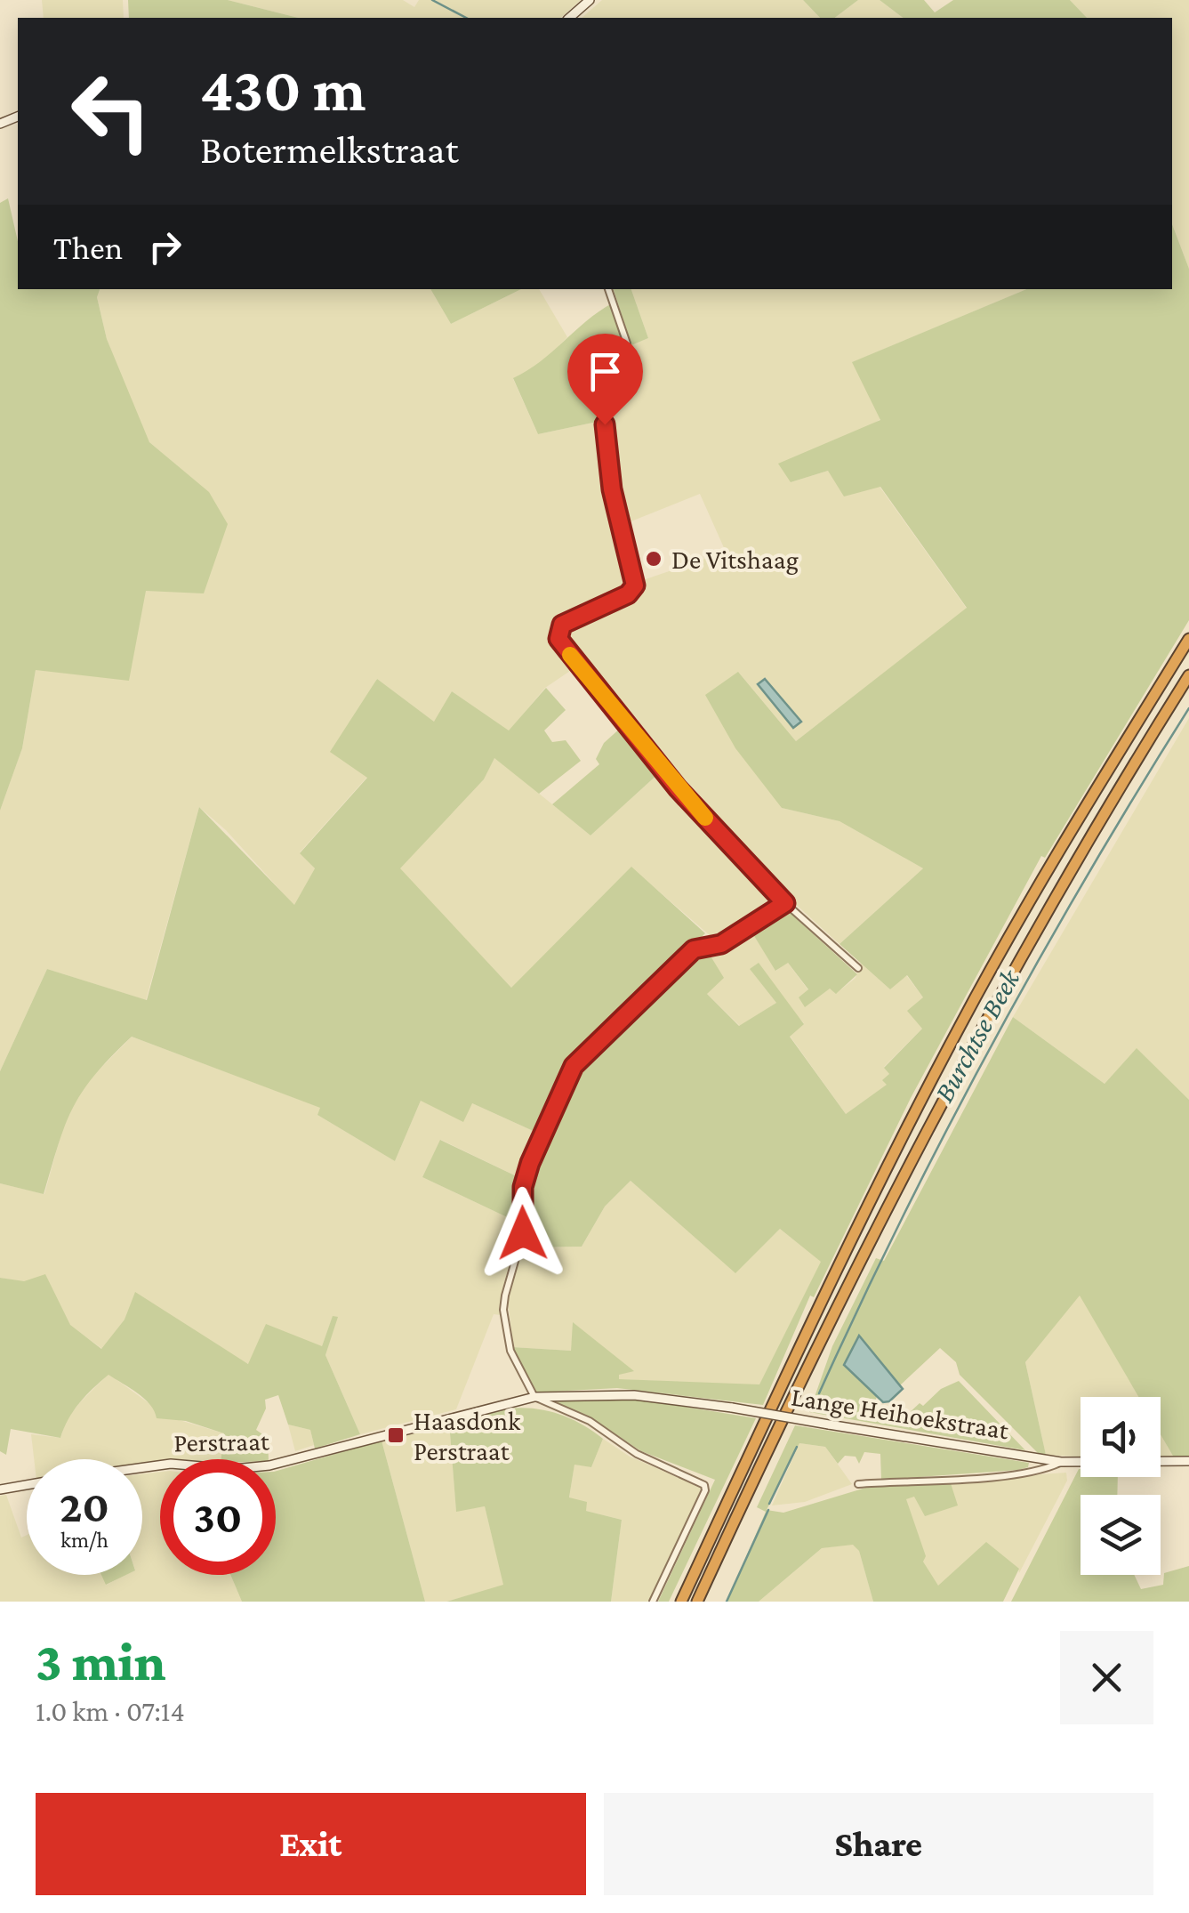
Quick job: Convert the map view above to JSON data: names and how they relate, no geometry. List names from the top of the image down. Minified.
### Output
{"streets":{"street":["Lange Heihoekstraat","Perstraat"]},"crossings":[["Lange Heihoekstraat","Perstraat"]],"water":["Burchtse Beek"],"places":{"other":["De Vitshaag"],"transit":["Haasdonk Perstraat"]},"page":{"turn":["430 m","Botermelkstraat"],"then":"Then","speed":"20 km/h","limit":"30","heading":["3 min","1.0 km · 07:14"],"buttons":["Exit","Share"]}}
